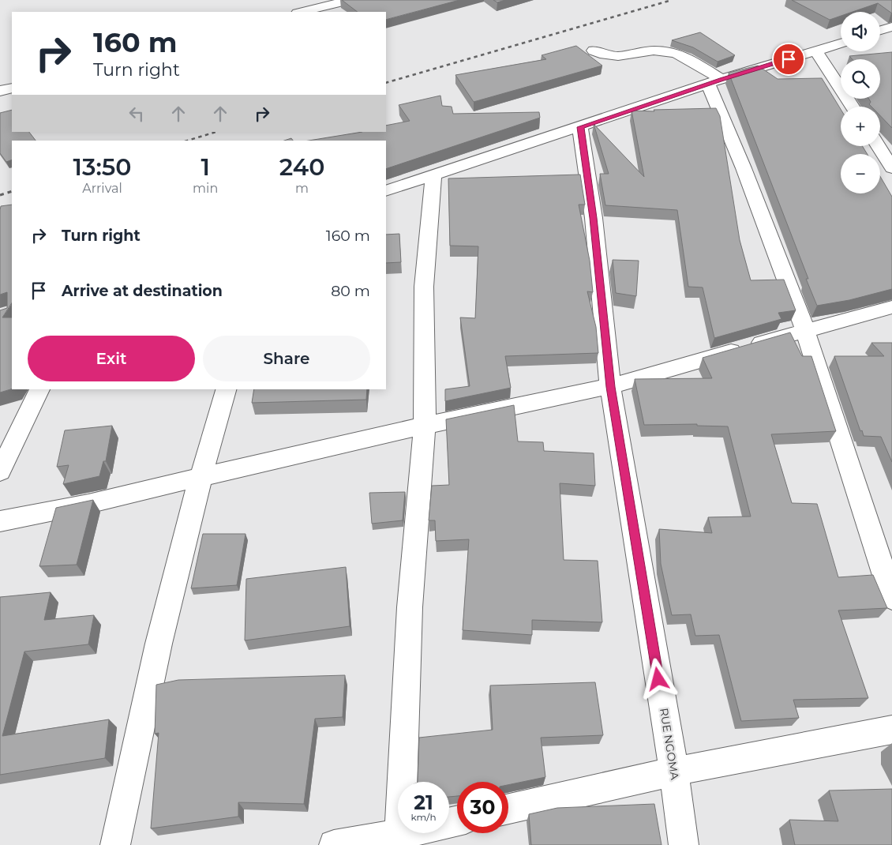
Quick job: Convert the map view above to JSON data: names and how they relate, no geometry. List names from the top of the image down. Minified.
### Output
{"streets":{"street":["RUE NGOMA"]},"page":{"map_buttons":["+","−"],"turn":["160 m","Turn right"],"eta":["13:50","Arrival","1","min","240","m"],"list":[{"name":"Turn right","value":"160 m"},{"name":"Arrive at destination","value":"80 m"}],"buttons":["Exit","Share"],"speed":"21 km/h","limit":"30"}}
